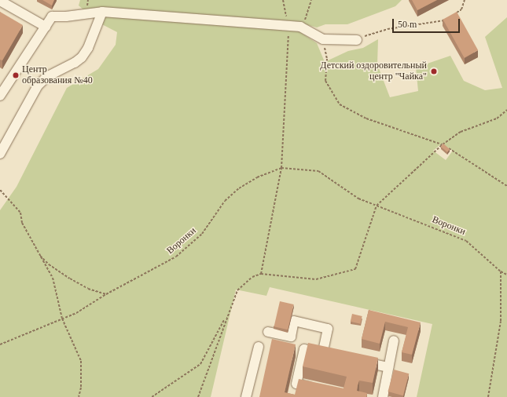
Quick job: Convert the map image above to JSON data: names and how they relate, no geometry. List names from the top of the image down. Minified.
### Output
{"streets":{"path":["Воронки"]},"places":["Детский оздоровительный центр \"Чайка\"","Центр образования №40"],"scale_bar":"50 m"}
